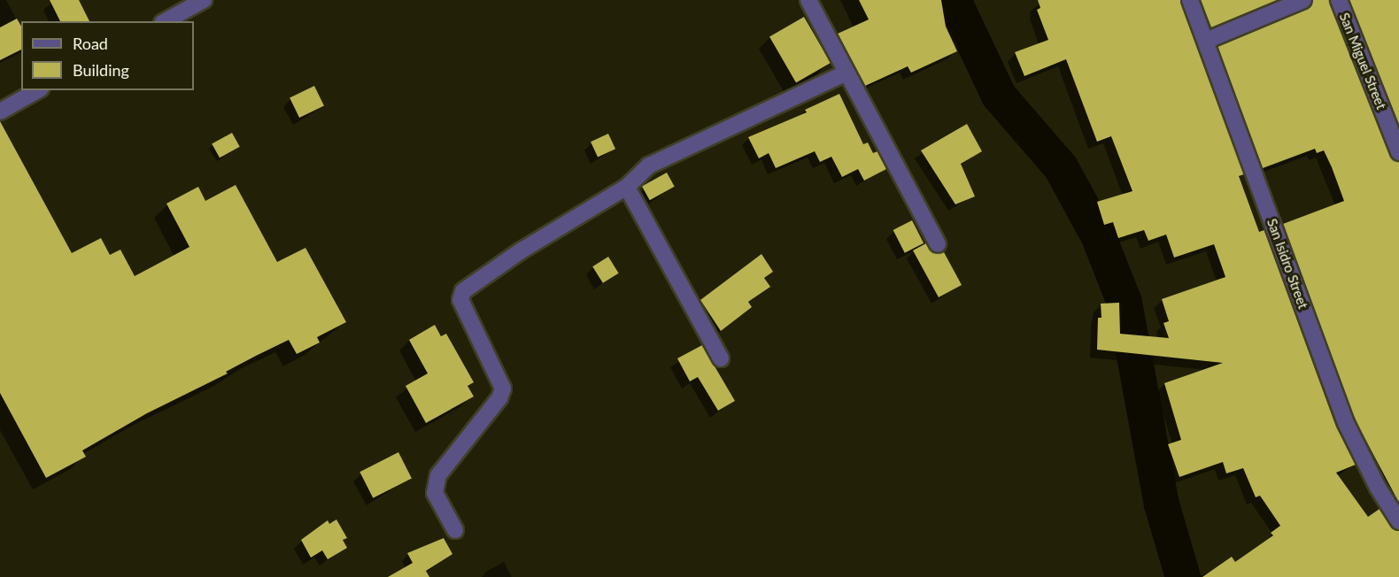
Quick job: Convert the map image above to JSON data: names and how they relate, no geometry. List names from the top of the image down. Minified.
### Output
{"streets":{"street":["San Miguel Street","San Isidro Street"]},"legend":["Road","Building"]}
